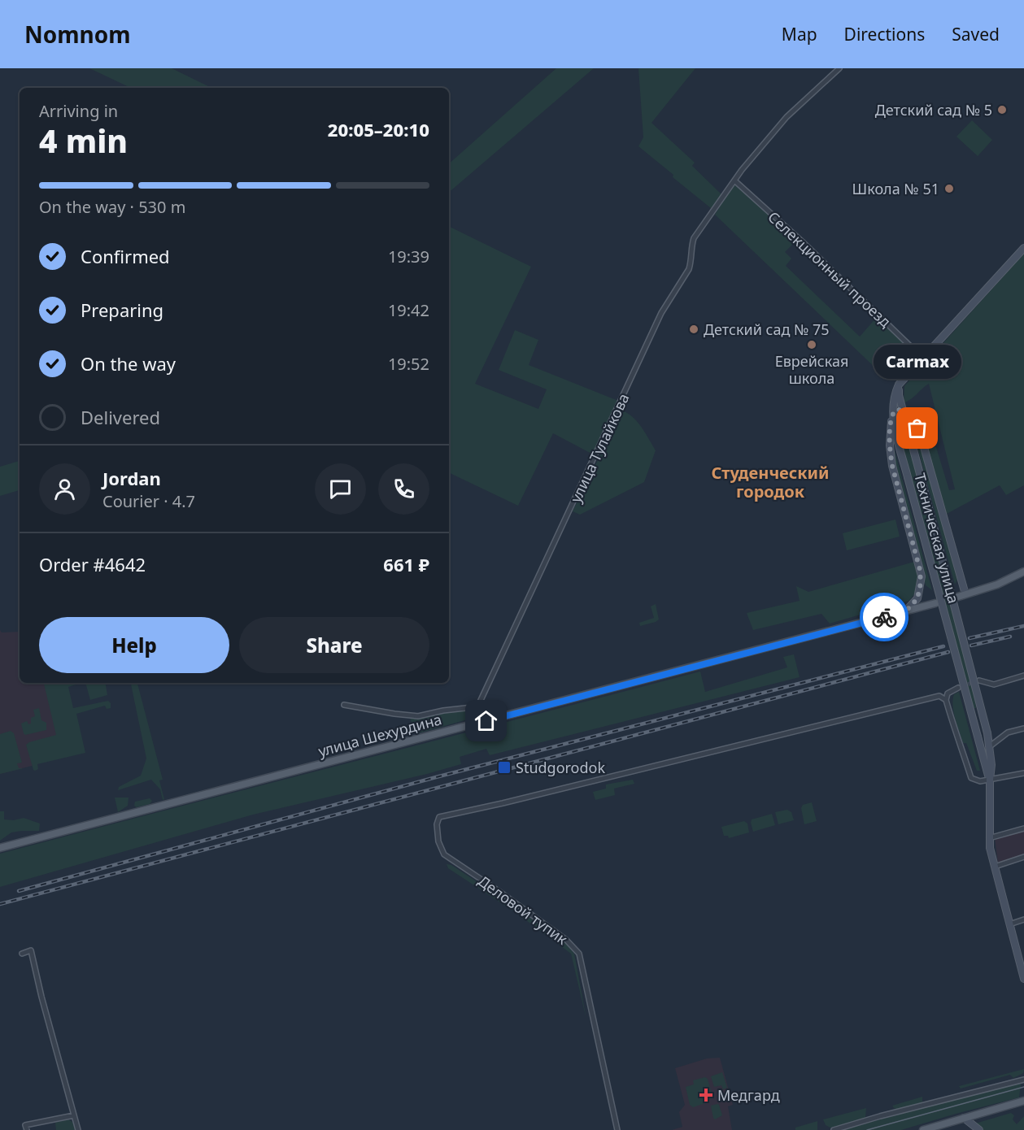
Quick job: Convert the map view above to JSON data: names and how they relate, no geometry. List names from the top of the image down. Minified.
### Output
{"streets":{"main road":["Техническая улица","улица Шехурдина"],"street":["Селекционный проезд","улица Тулайкова","Деловой тупик"]},"crossings":[["Селекционный проезд","улица Тулайкова"]],"districts":["Студенческий городок"],"places":{"other":["Детский сад № 5","Школа № 51","Детский сад № 75","Еврейская школа","Carmax"],"transit":["Studgorodok"],"health":["Медгард"]},"page":{"header":"Nomnom","nav":["Map","Directions","Saved"],"heading":["4 min","Arriving in","20:05–20:10"],"panel":["Jordan","Courier · 4.7","Order #4642","661 ₽"],"bar":"On the way · 530 m","list":[["Confirmed","19:39"],["Preparing","19:42"],["On the way","19:52"],"Delivered"],"bubble":"Carmax","buttons":["Help","Share"]}}
